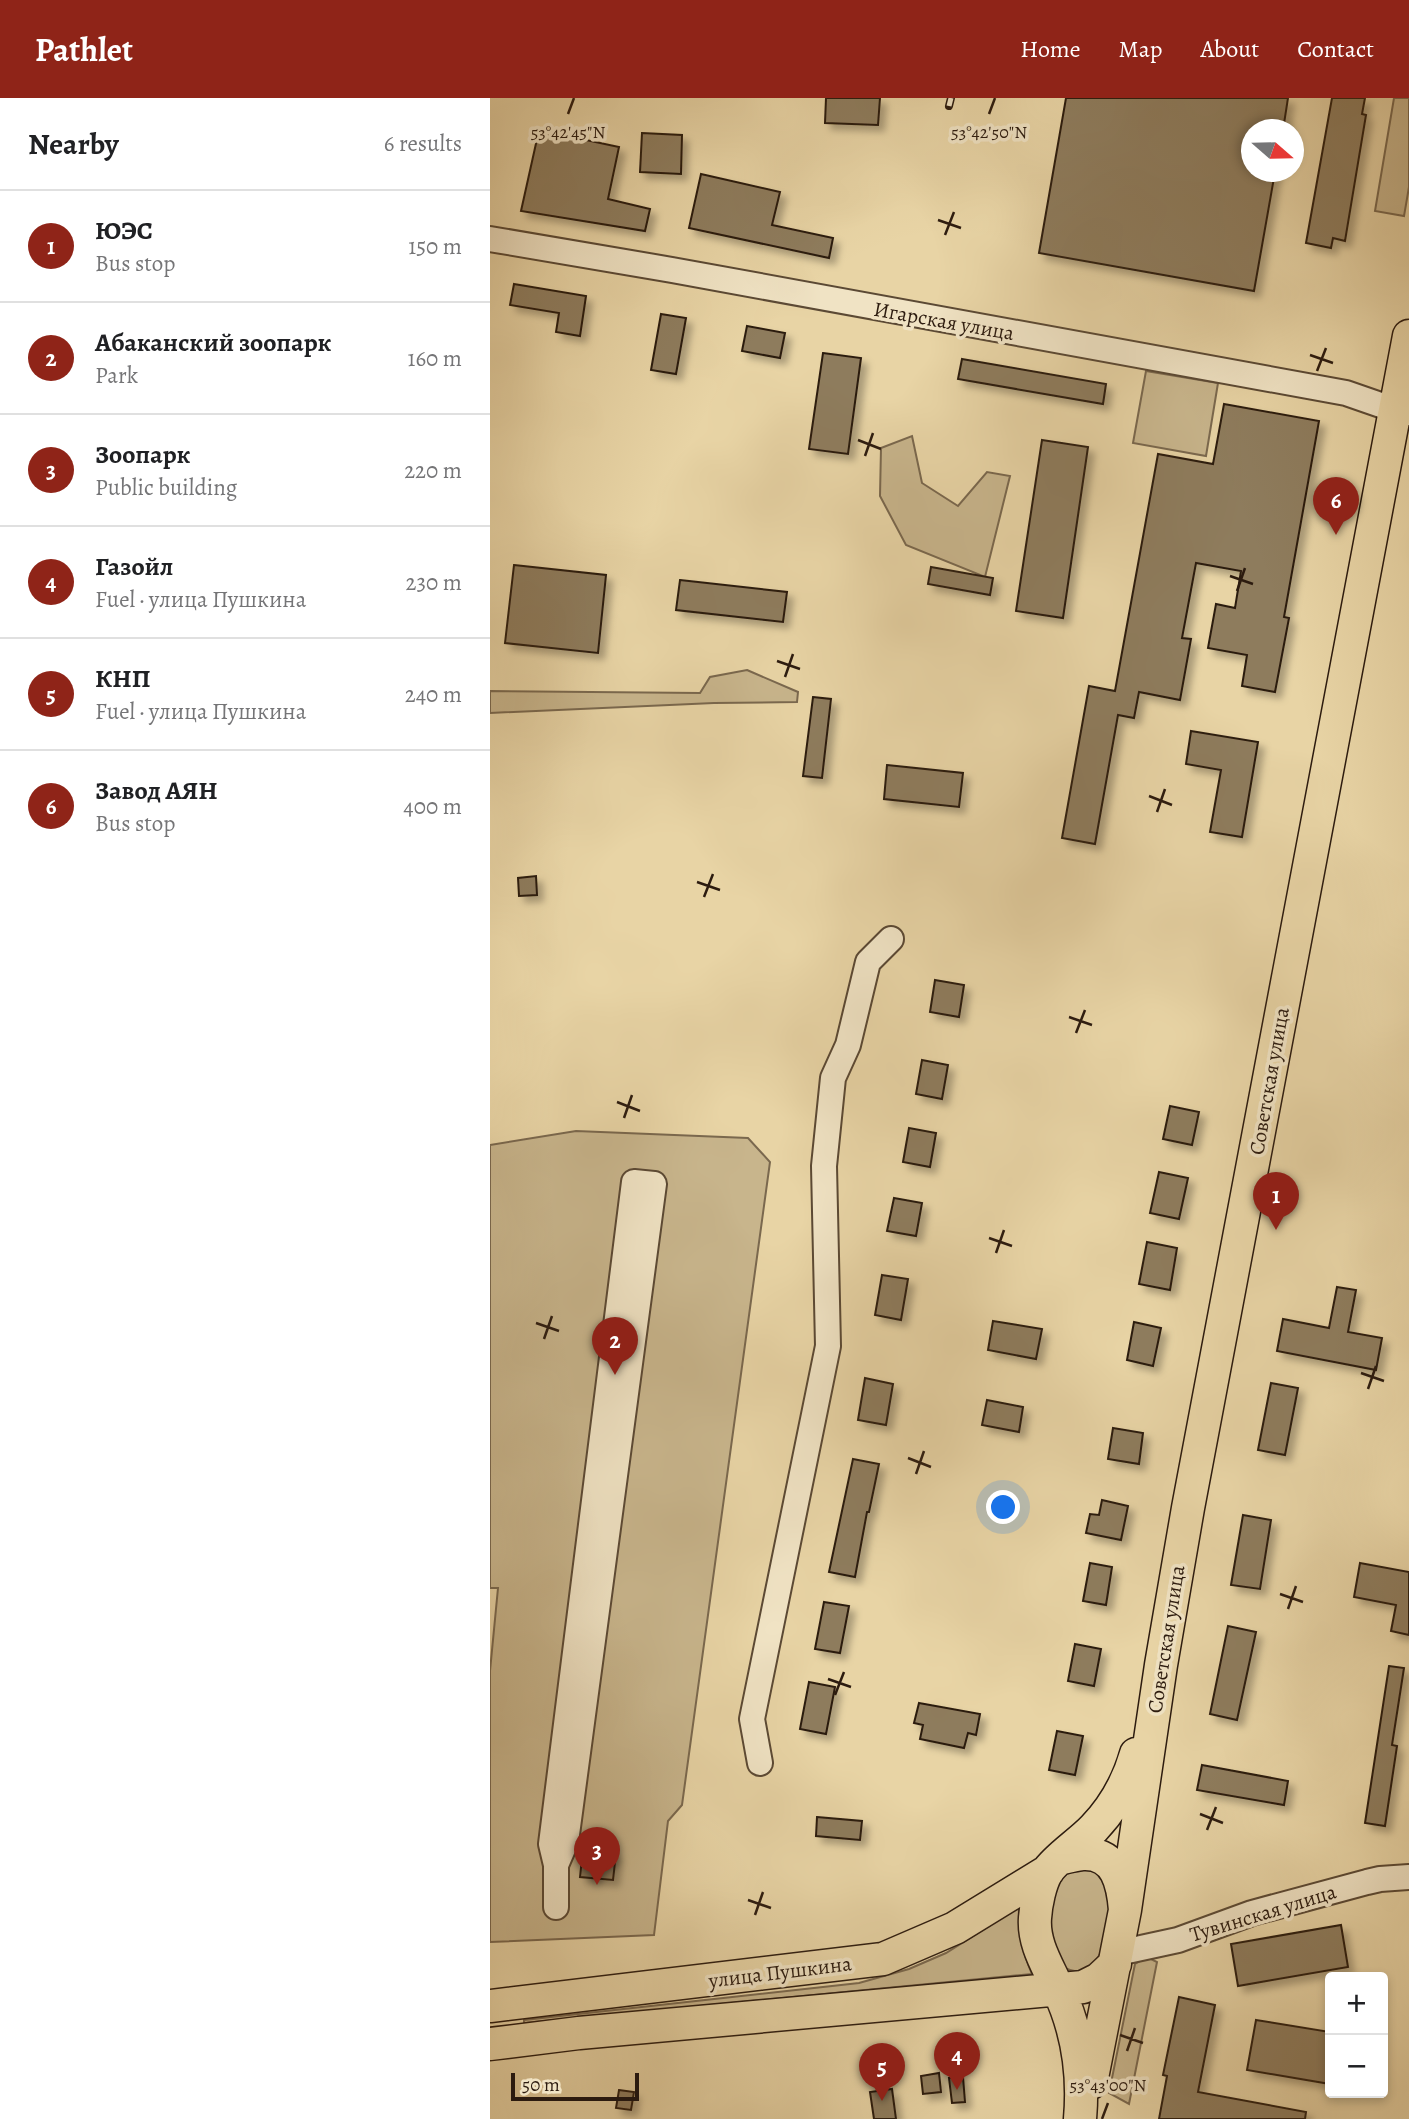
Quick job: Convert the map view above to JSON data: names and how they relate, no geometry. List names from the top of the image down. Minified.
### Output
{"streets":{"main road":["Советская улица","улица Пушкина"],"street":["Игарская улица","Тувинская улица"]},"crossings":[["Игарская улица","Советская улица"],["Советская улица","Тувинская улица"],["Советская улица","улица Пушкина"],["Тувинская улица","улица Пушкина"]],"scale_bar":"50 m","north":"right","page":{"header":"Pathlet","nav":["Home","Map","About","Contact"],"heading":["Nearby","6 results"],"list":[{"mark":"1","name":"ЮЭС","note":"Bus stop","value":"150 m"},{"mark":"2","name":"Абаканский зоопарк","note":"Park","value":"160 m"},{"mark":"3","name":"Зоопарк","note":"Public building","value":"220 m"},{"mark":"4","name":"Газойл","note":"Fuel · улица Пушкина","value":"230 m"},{"mark":"5","name":"КНП","note":"Fuel · улица Пушкина","value":"240 m"},{"mark":"6","name":"Завод АЯН","note":"Bus stop","value":"400 m"}],"pins":["6","1","2","3","4","5"],"map_buttons":["+","−"],"scale":"50 m"},"coordinates":["53°42'45\"N","53°42'50\"N","53°43'00\"N"]}
